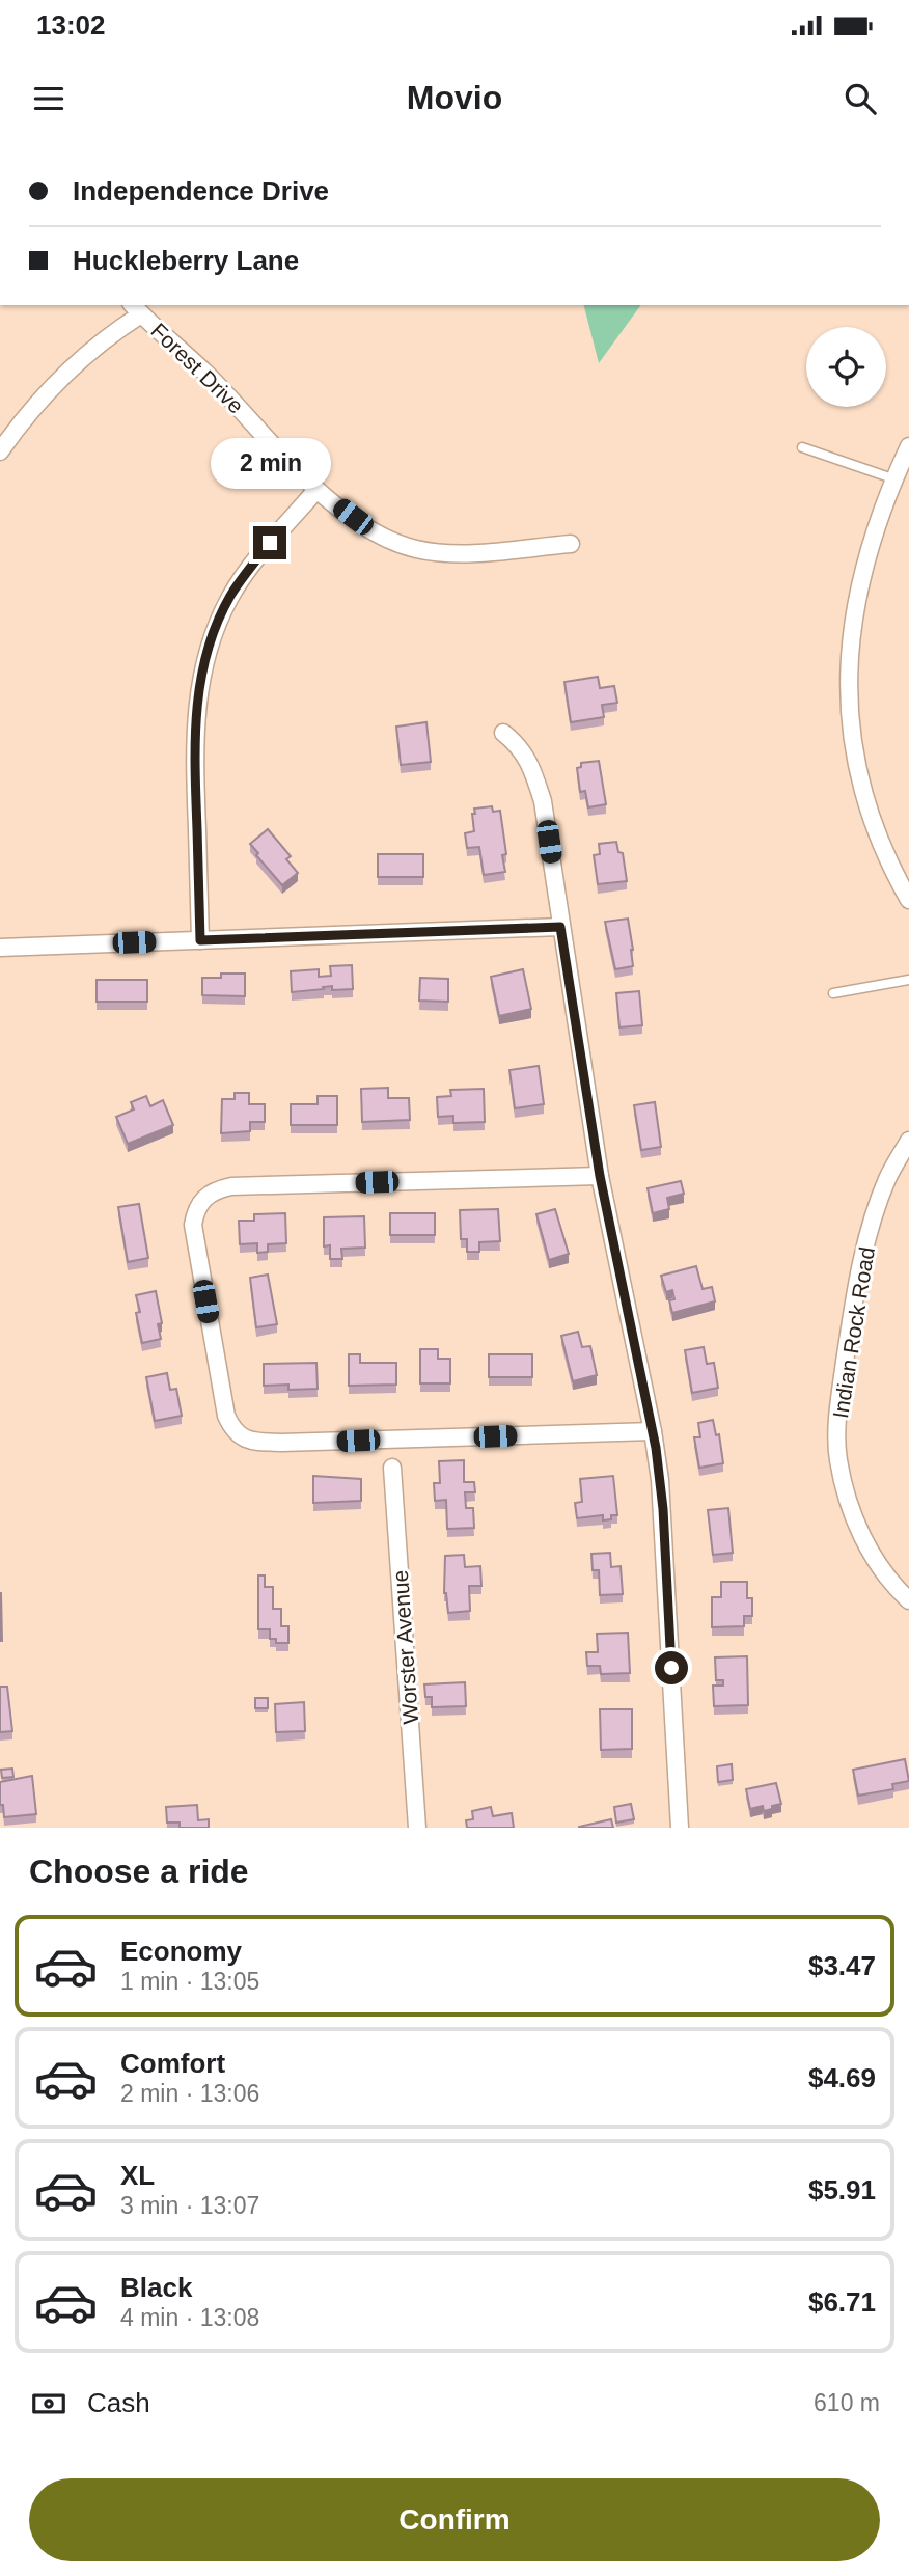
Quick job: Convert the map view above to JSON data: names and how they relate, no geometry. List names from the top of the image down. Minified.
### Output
{"streets":{"street":["Forest Drive","Indian Rock Road","Worster Avenue"]},"page":{"status":"13:02","header":"Movio","banner":["Independence Drive","Huckleberry Lane"],"bubble":"2 min","heading":"Choose a ride","list":[{"name":"Economy","note":"1 min · 13:05","value":"$3.47"},{"name":"Comfort","note":"2 min · 13:06","value":"$4.69"},{"name":"XL","note":"3 min · 13:07","value":"$5.91"},{"name":"Black","note":"4 min · 13:08","value":"$6.71"}],"pay":["Cash","610 m"],"buttons":"Confirm"}}
